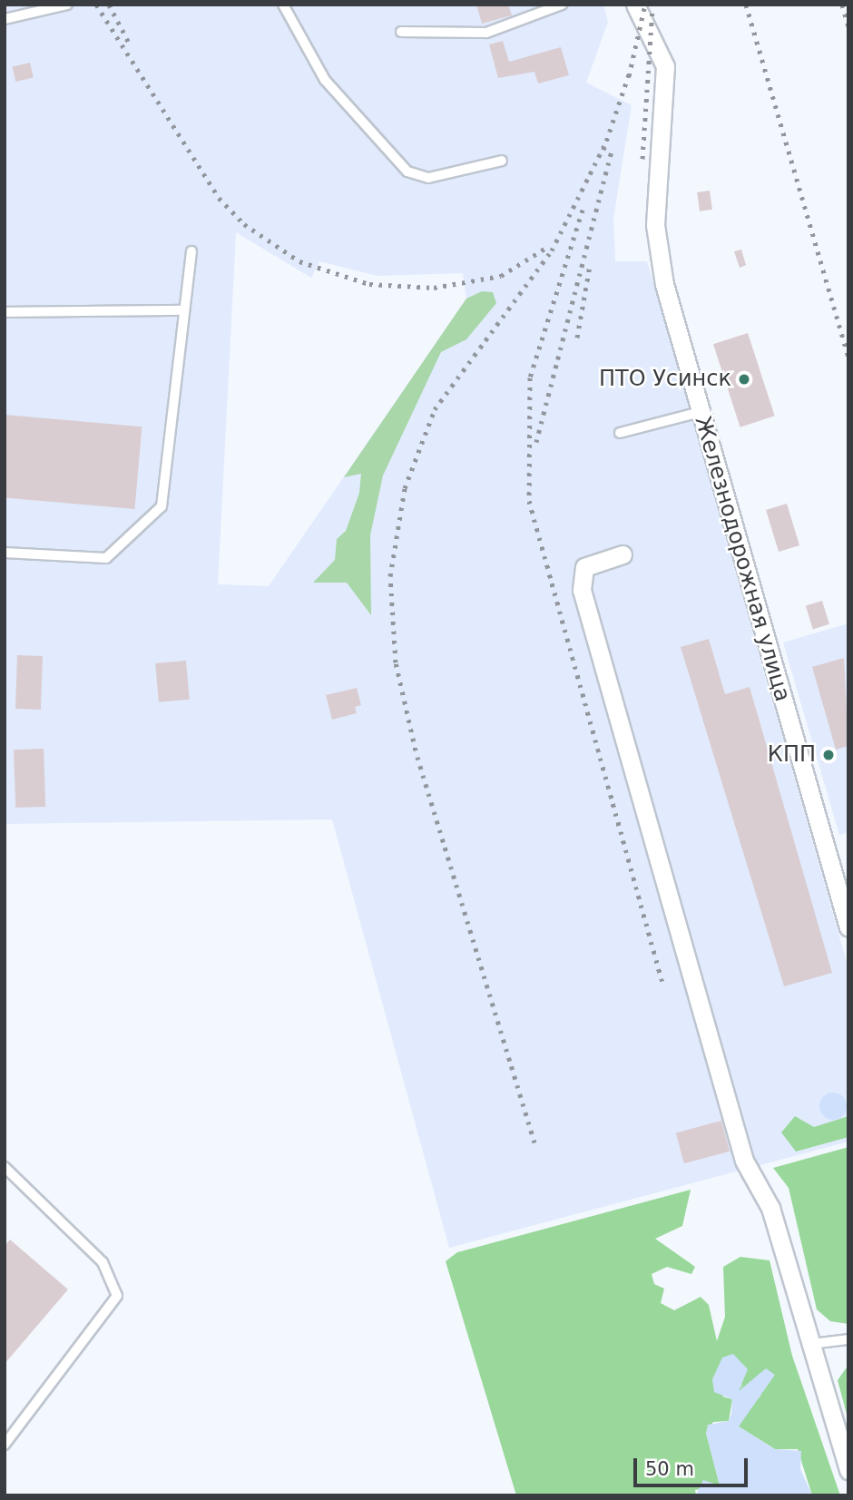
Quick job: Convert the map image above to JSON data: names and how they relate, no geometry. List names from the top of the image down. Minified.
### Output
{"streets":{"street":["Железнодорожная улица"]},"places":["ПТО Усинск","КПП"],"scale_bar":"50 m"}
